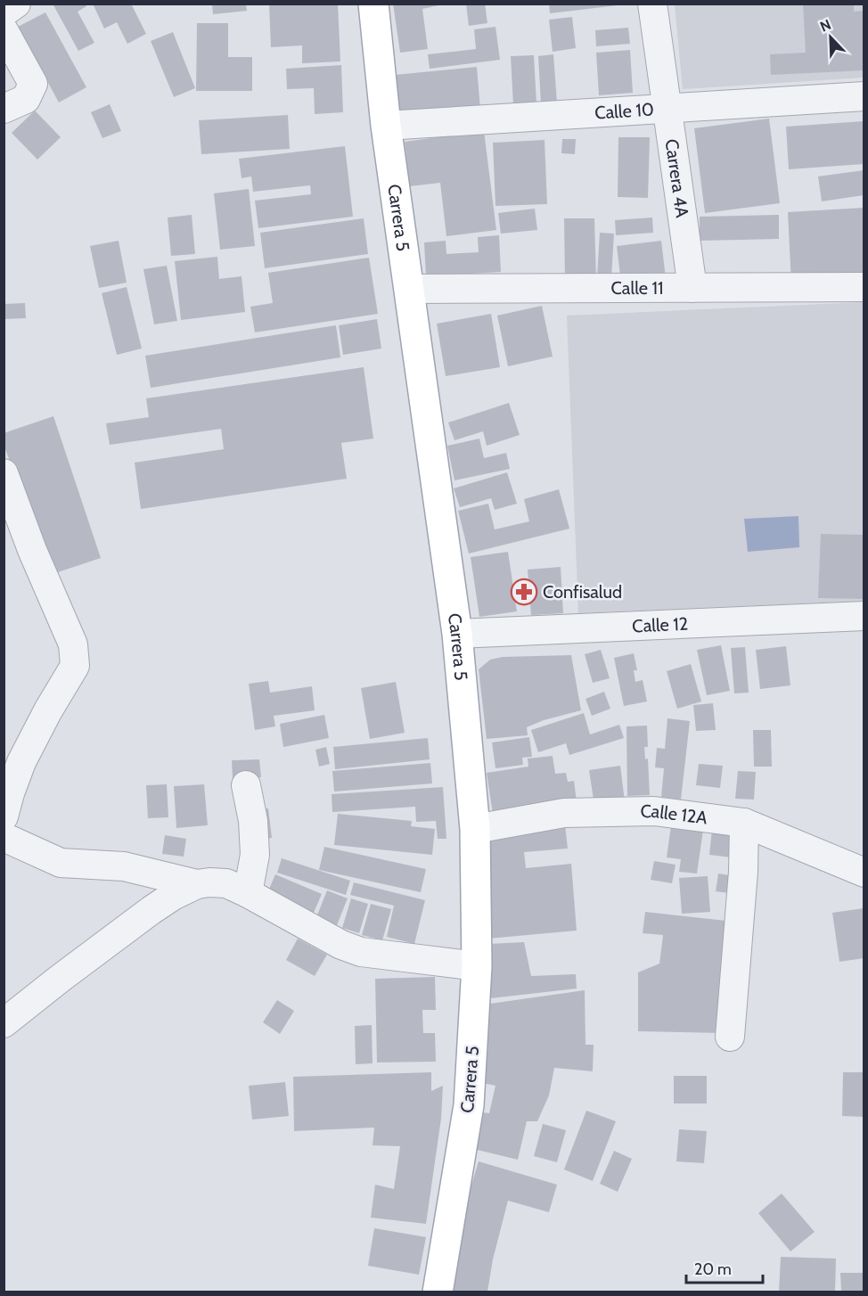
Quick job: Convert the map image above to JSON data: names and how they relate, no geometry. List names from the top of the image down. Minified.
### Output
{"streets":{"main road":["Carrera 5"],"street":["Calle 10","Carrera 4A","Calle 11","Calle 12","Calle 12A"]},"crossings":[["Calle 10","Carrera 4A"],["Calle 10","Carrera 5"],["Carrera 4A","Calle 11"],["Carrera 5","Calle 11"],["Carrera 5","Calle 12"],["Carrera 5","Calle 12A"]],"places":{"pharmacy":["Confisalud"]},"scale_bar":"20 m","north":"top left"}
